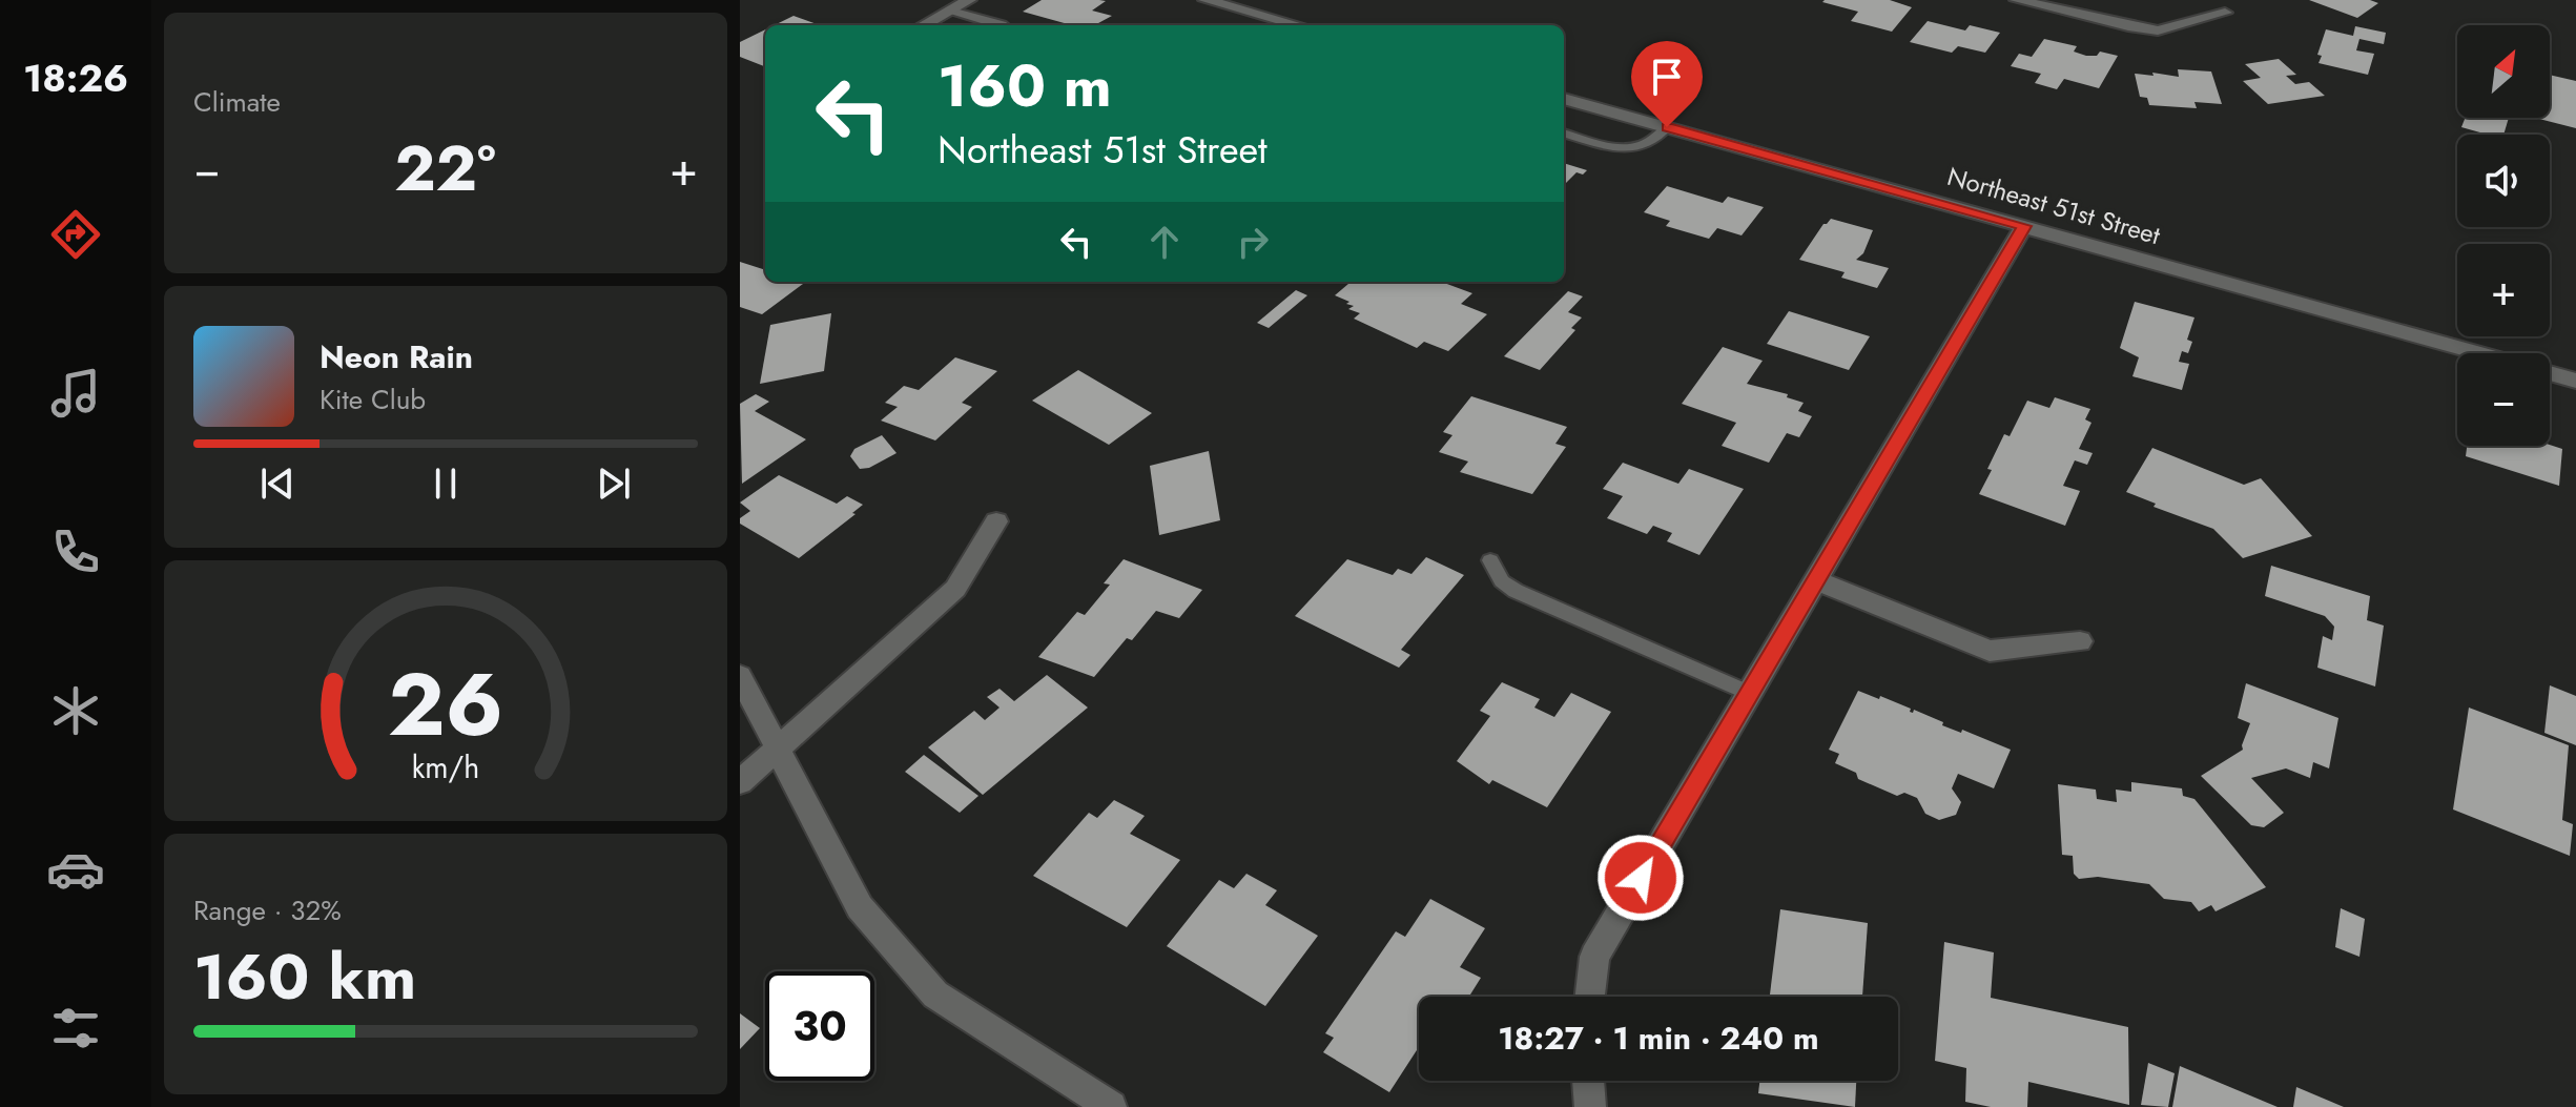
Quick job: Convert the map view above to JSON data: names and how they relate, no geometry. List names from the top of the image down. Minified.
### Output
{"streets":{"street":["Northeast 51st Street"]},"north":"top right","page":{"tabs":"18:26","tile":["Climate",["Range · 32%","160 km"]],"map_buttons":["+","−"],"turn":["160 m","Northeast 51st Street"],"heat":["−","22°","+"],"song":["Neon Rain","Kite Club"],"limit":"30","trip":"18:27 · 1 min · 240 m","gauge":["26","km/h"]}}
